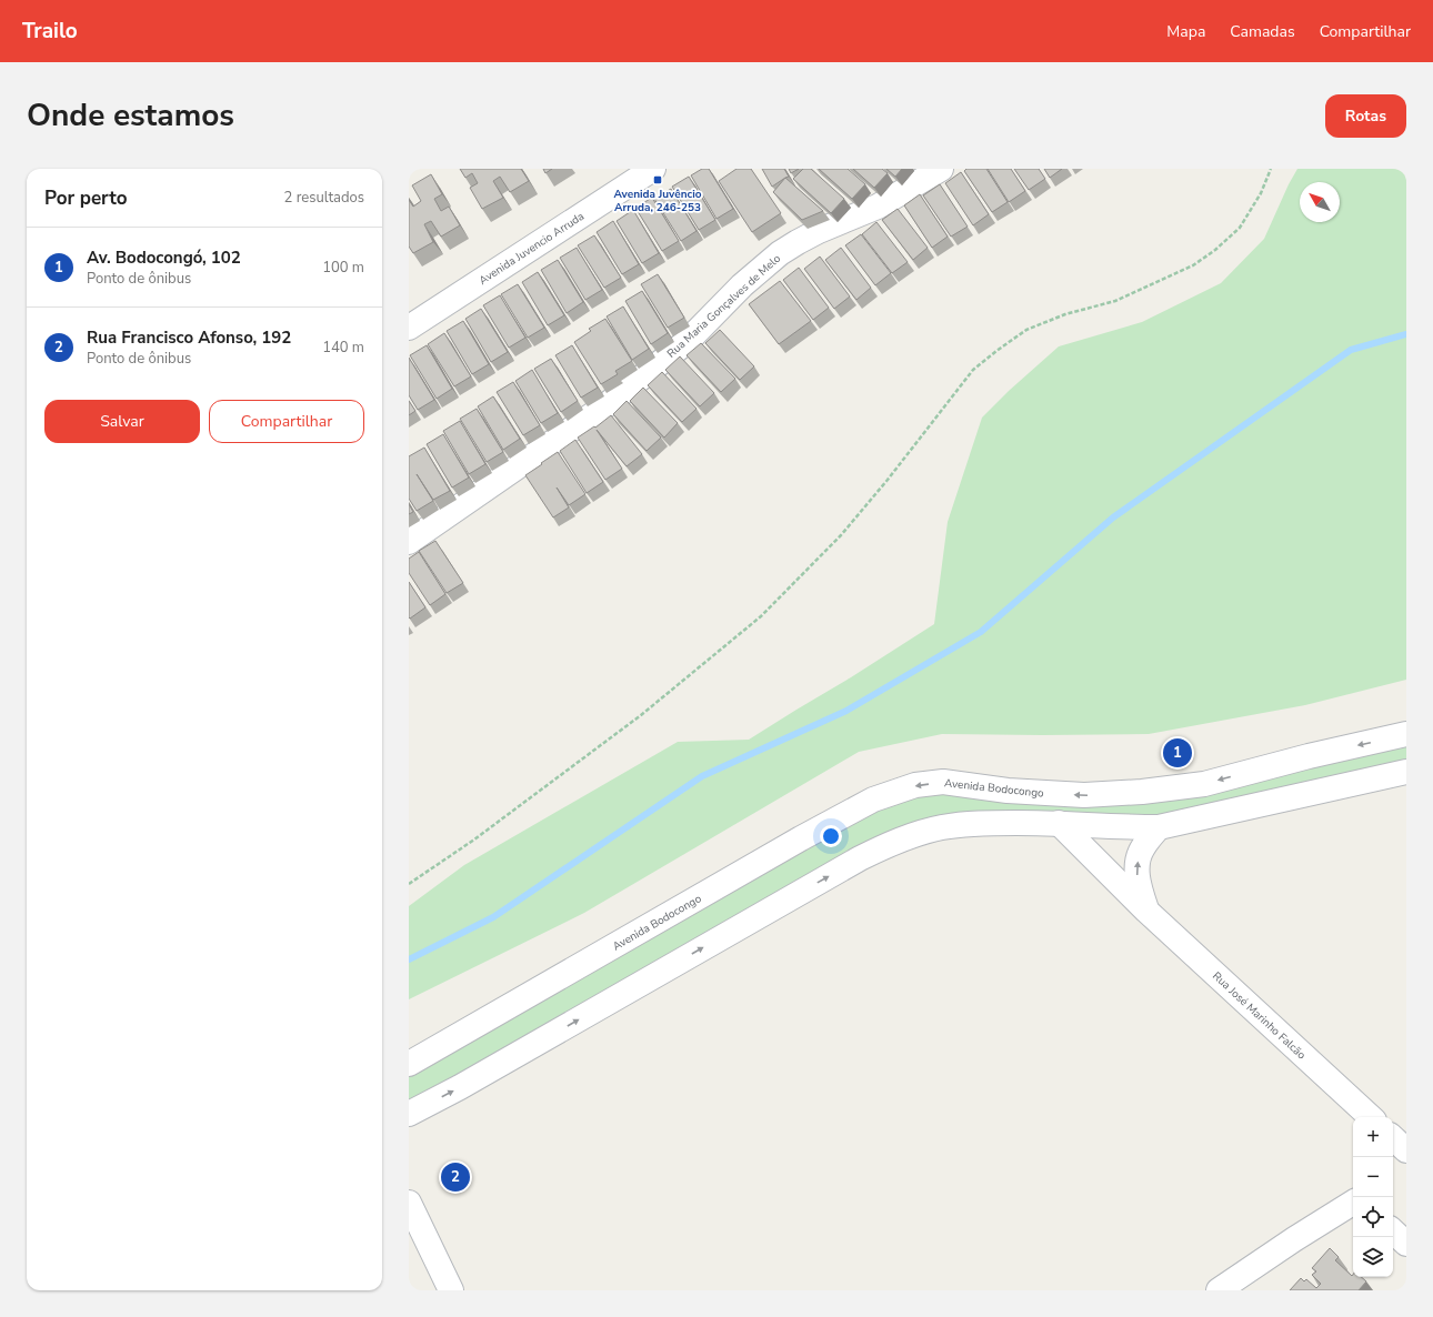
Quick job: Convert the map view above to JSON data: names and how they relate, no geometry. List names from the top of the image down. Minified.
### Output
{"streets":{"street":["Avenida Juvencio Arruda","Rua Maria Gonçalves de Melo","Avenida Bodocongo","Rua José Marinho Falcão"]},"places":{"transit":["Avenida Juvêncio Arruda, 246-253"]},"north":"top left","page":{"header":"Trailo","nav":["Mapa","Camadas","Compartilhar"],"title":"Onde estamos","buttons":["Rotas",["Salvar","Compartilhar"]],"heading":["Por perto","2 resultados"],"list":[{"mark":"1","name":"Av. Bodocongó, 102","note":"Ponto de ônibus","value":"100 m"},{"mark":"2","name":"Rua Francisco Afonso, 192","note":"Ponto de ônibus","value":"140 m"}],"pins":["1","2"],"map_buttons":["+","−"]}}
